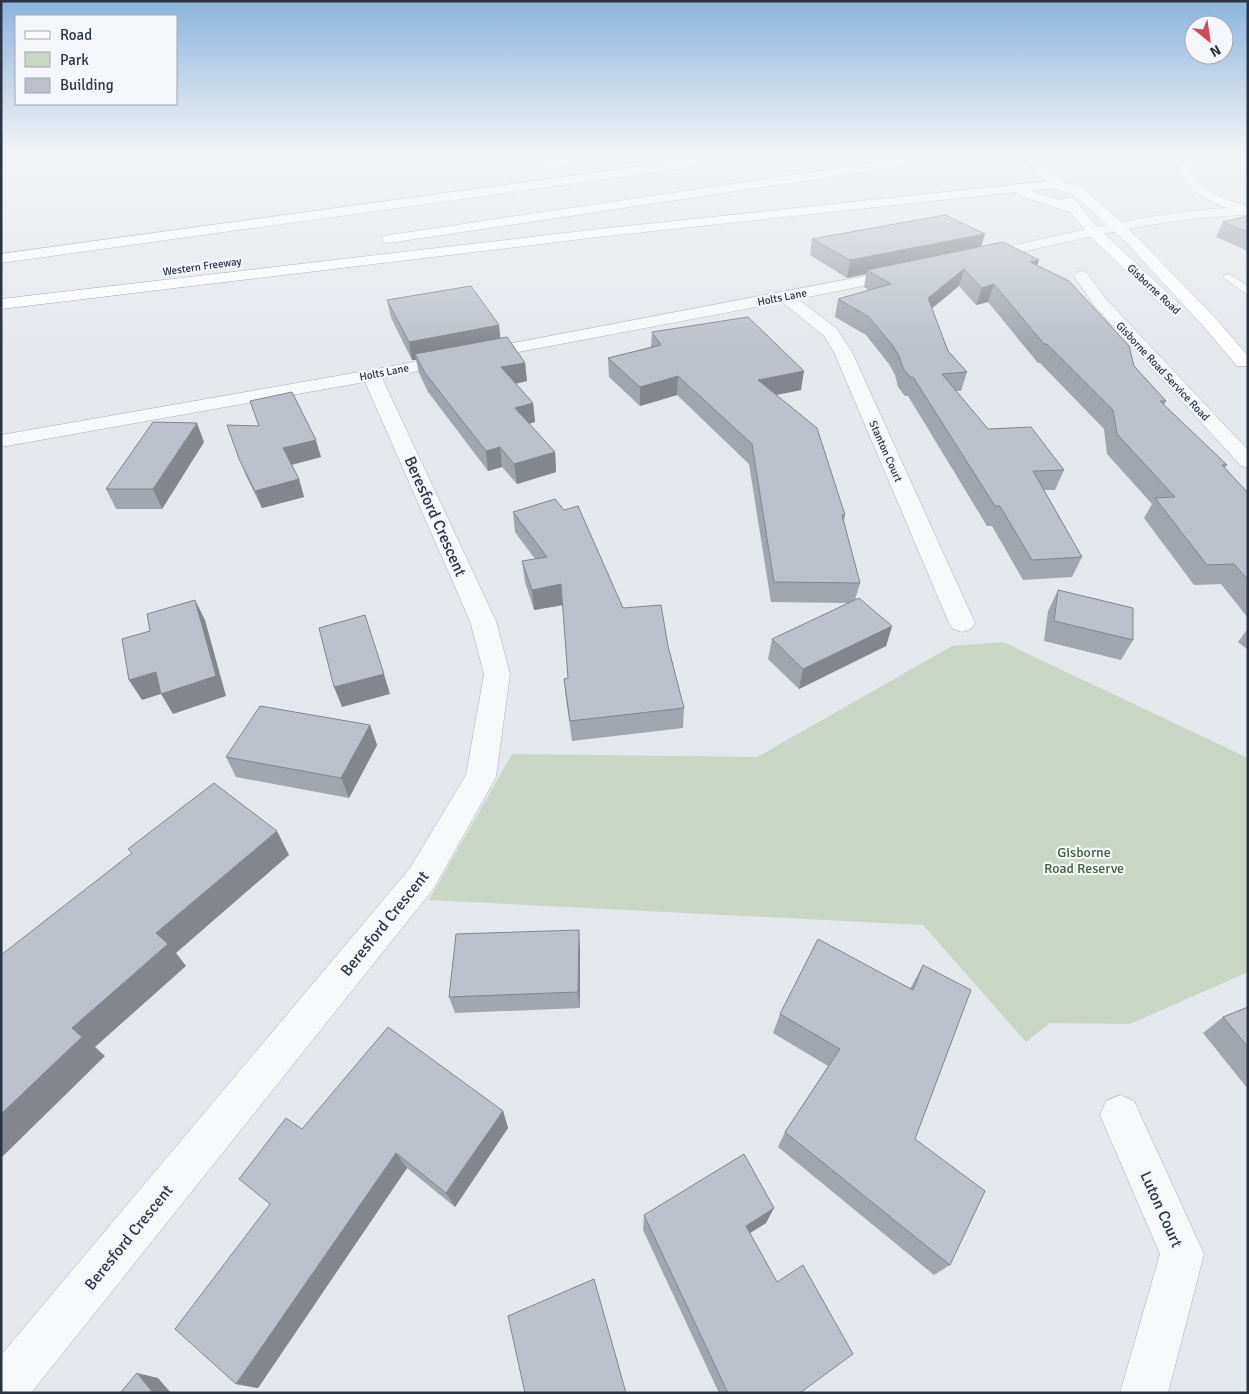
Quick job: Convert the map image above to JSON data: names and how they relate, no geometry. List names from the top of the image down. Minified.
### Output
{"streets":{"main road":["Western Freeway","Gisborne Road"],"street":["Holts Lane","Gisborne Road Service Road","Stanton Court","Beresford Crescent","Luton Court"]},"crossings":[["Holts Lane","Stanton Court"],["Holts Lane","Beresford Crescent"]],"parks":["Gisborne Road Reserve"],"legend":["Road","Park","Building"],"north":"bottom right"}
